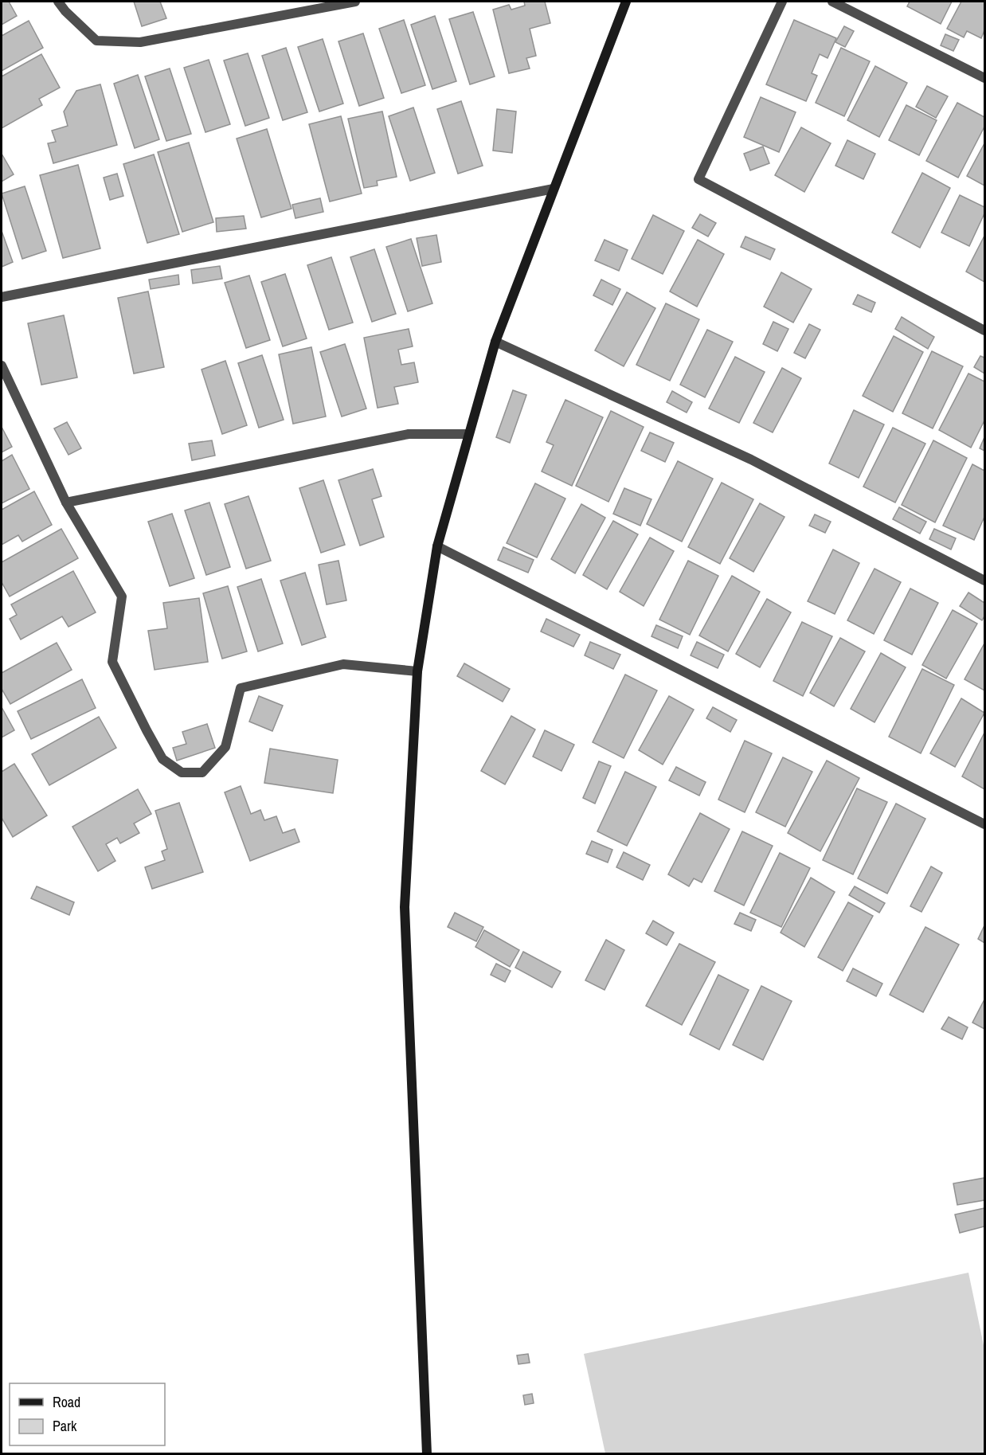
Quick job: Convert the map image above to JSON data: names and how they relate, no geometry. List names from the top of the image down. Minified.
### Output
{"legend":["Road","Park"]}
